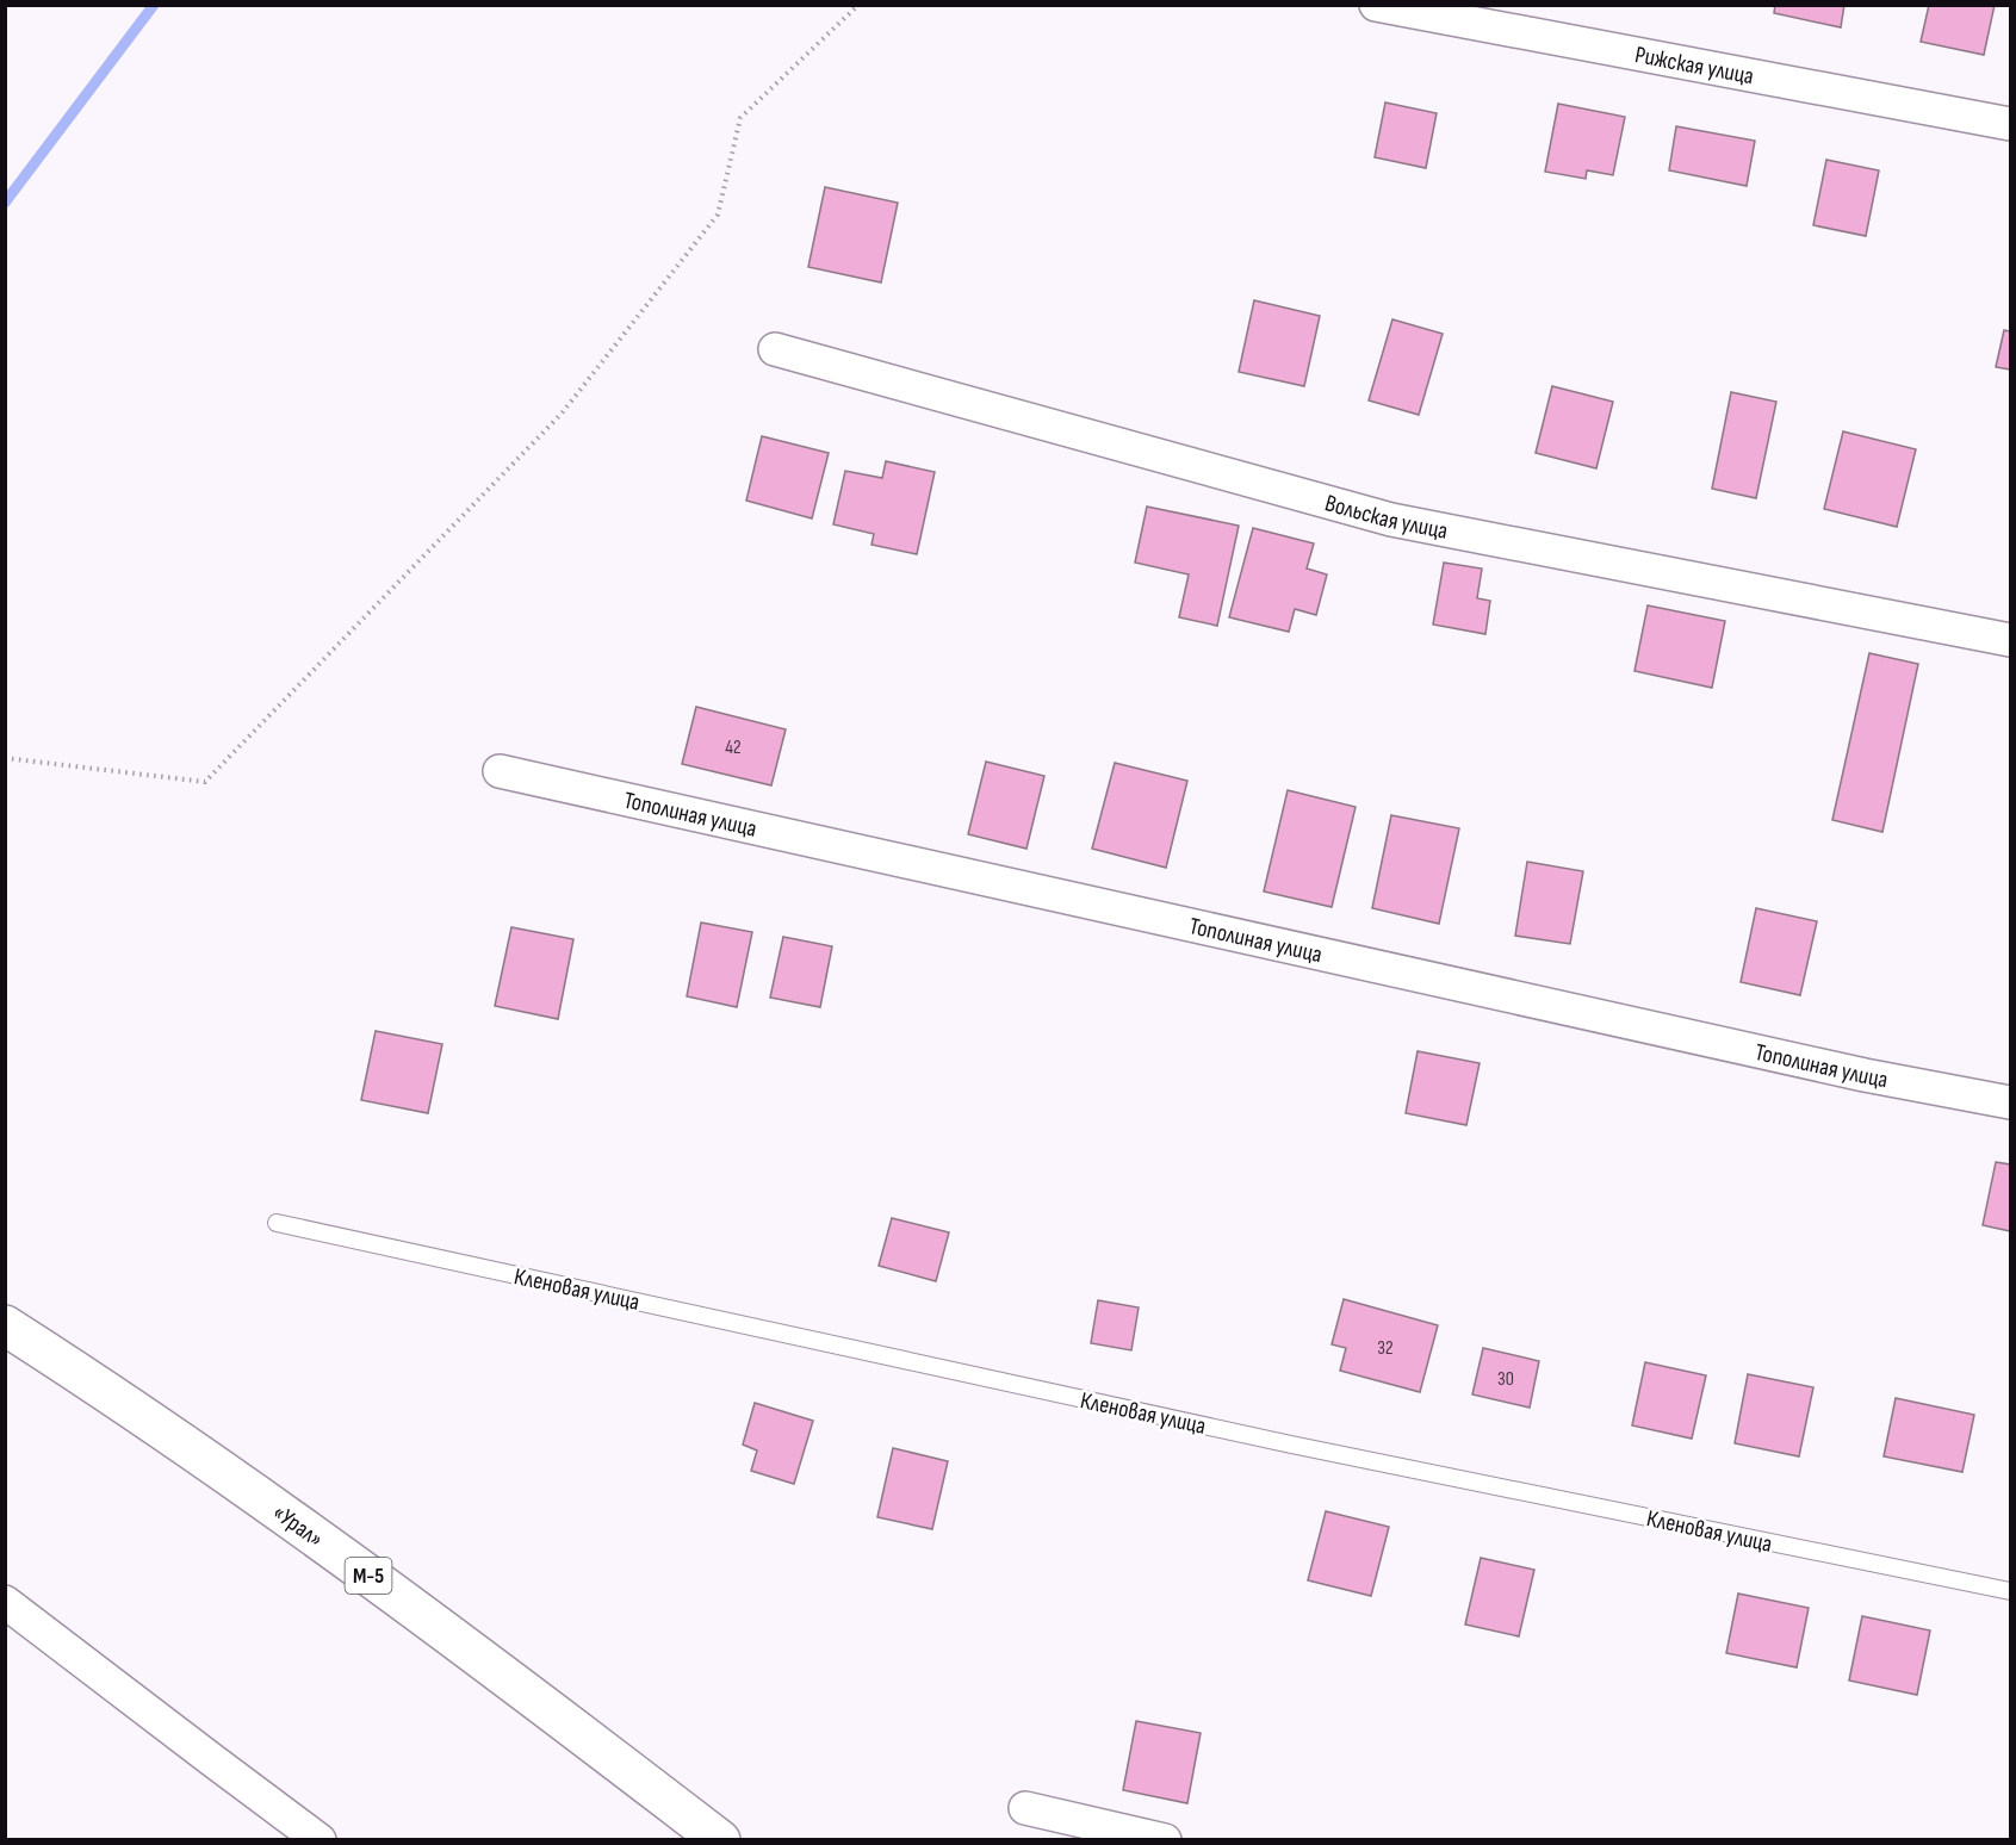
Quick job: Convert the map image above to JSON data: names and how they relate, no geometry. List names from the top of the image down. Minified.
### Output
{"streets":{"highway":["«Урал»","М-5"],"street":["Рижская улица","Вольская улица","Тополиная улица"],"lane":["Кленовая улица"]},"house_numbers":["42","32","30"]}
